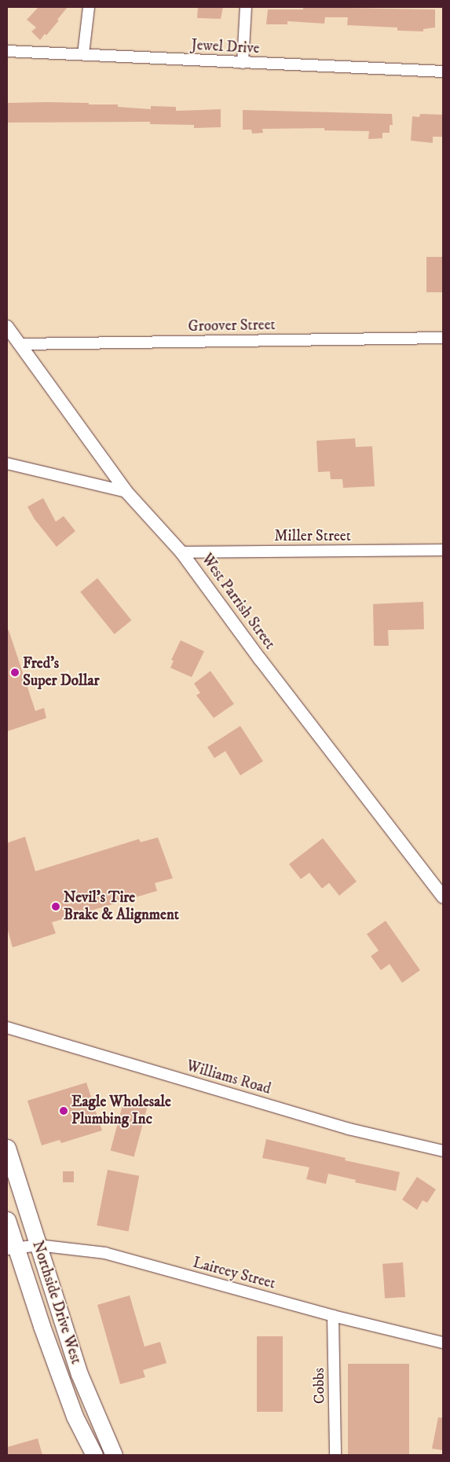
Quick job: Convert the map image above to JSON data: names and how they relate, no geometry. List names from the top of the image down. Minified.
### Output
{"streets":{"main road":["Northside Drive West"],"street":["Jewel Drive","Groover Street","Miller Street","West Parrish Street","Williams Road","Laircey Street","Cobbs"]},"crossings":[["Groover Street","West Parrish Street"],["Miller Street","West Parrish Street"],["Laircey Street","Northside Drive West"],["Laircey Street","Cobbs"]],"places":["Fred's Super Dollar","Nevil's Tire Brake & Alignment","Eagle Wholesale Plumbing Inc"]}
